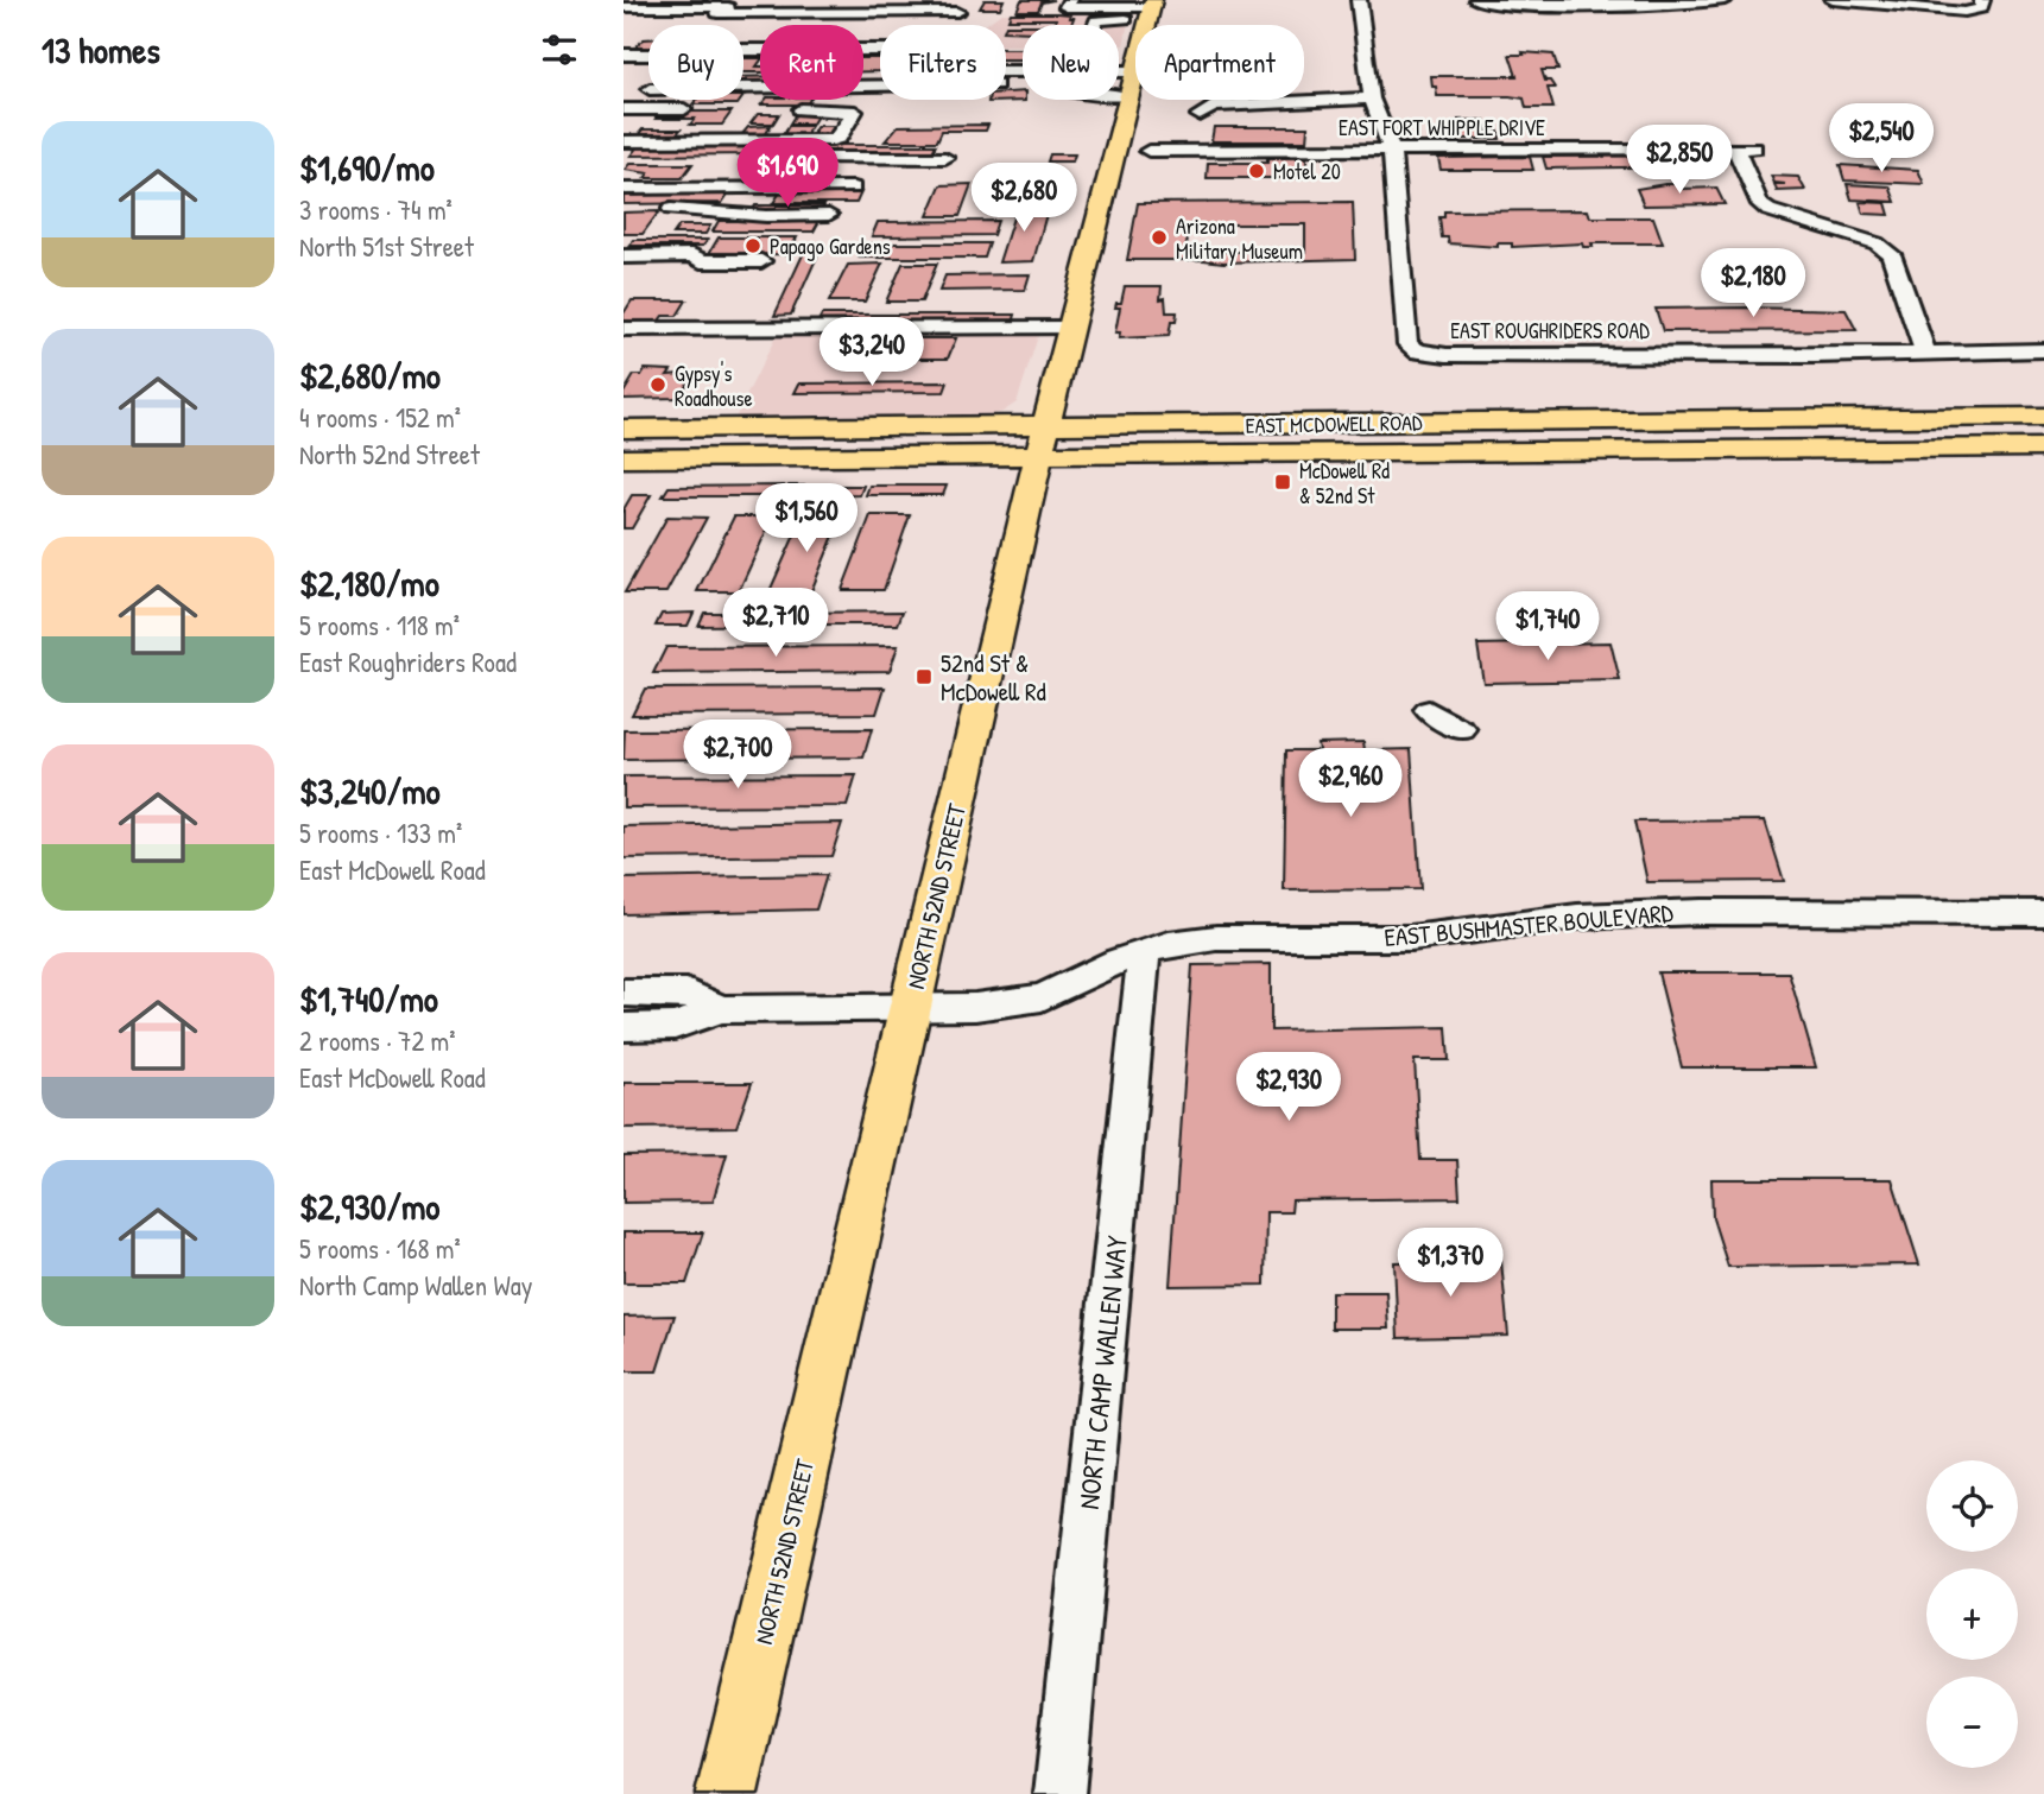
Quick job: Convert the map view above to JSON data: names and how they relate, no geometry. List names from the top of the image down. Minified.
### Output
{"streets":{"main road":["EAST MCDOWELL ROAD","NORTH 52ND STREET"],"street":["EAST FORT WHIPPLE DRIVE","EAST ROUGHRIDERS ROAD","EAST BUSHMASTER BOULEVARD","NORTH CAMP WALLEN WAY"]},"crossings":[["EAST FORT WHIPPLE DRIVE","EAST ROUGHRIDERS ROAD"],["EAST MCDOWELL ROAD","NORTH 52ND STREET"],["NORTH 52ND STREET","EAST BUSHMASTER BOULEVARD"],["EAST BUSHMASTER BOULEVARD","NORTH CAMP WALLEN WAY"]],"places":{"other":["Motel 20","Arizona Military Museum","Papago Gardens","Gypsy's Roadhouse"],"transit":["McDowell Rd & 52nd St","52nd St & McDowell Rd"]},"page":{"heading":"13 homes","chip":["Buy","Rent","Filters","New","Apartment"],"list":[{"name":"$1,690/mo","note":"3 rooms · 74 m² · North 51st Street"},{"name":"$2,680/mo","note":"4 rooms · 152 m² · North 52nd Street"},{"name":"$2,180/mo","note":"5 rooms · 118 m² · East Roughriders Road"},{"name":"$3,240/mo","note":"5 rooms · 133 m² · East McDowell Road"},{"name":"$1,740/mo","note":"2 rooms · 72 m² · East McDowell Road"},{"name":"$2,930/mo","note":"5 rooms · 168 m² · North Camp Wallen Way"}],"price":["$2,540","$2,850","$1,690","$2,680","$2,180","$3,240","$1,560","$2,710","$1,740","$2,700","$2,960","$2,930","$1,370"],"map_buttons":["+","−"]}}
